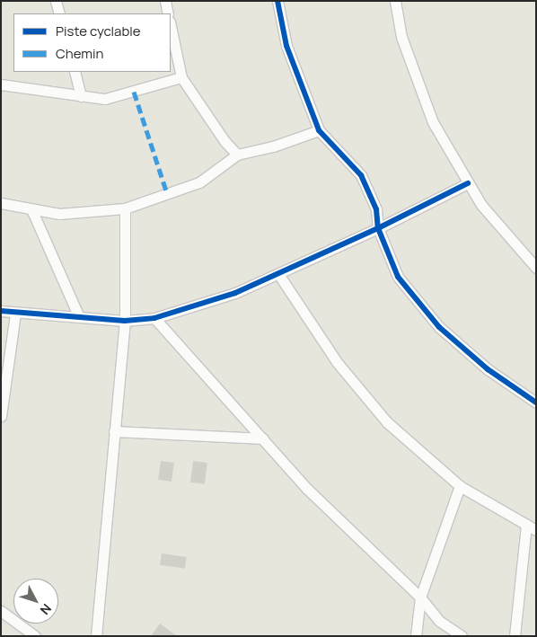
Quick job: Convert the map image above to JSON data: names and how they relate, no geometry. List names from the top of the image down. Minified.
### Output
{"legend":["Piste cyclable","Chemin"],"north":"bottom right"}
